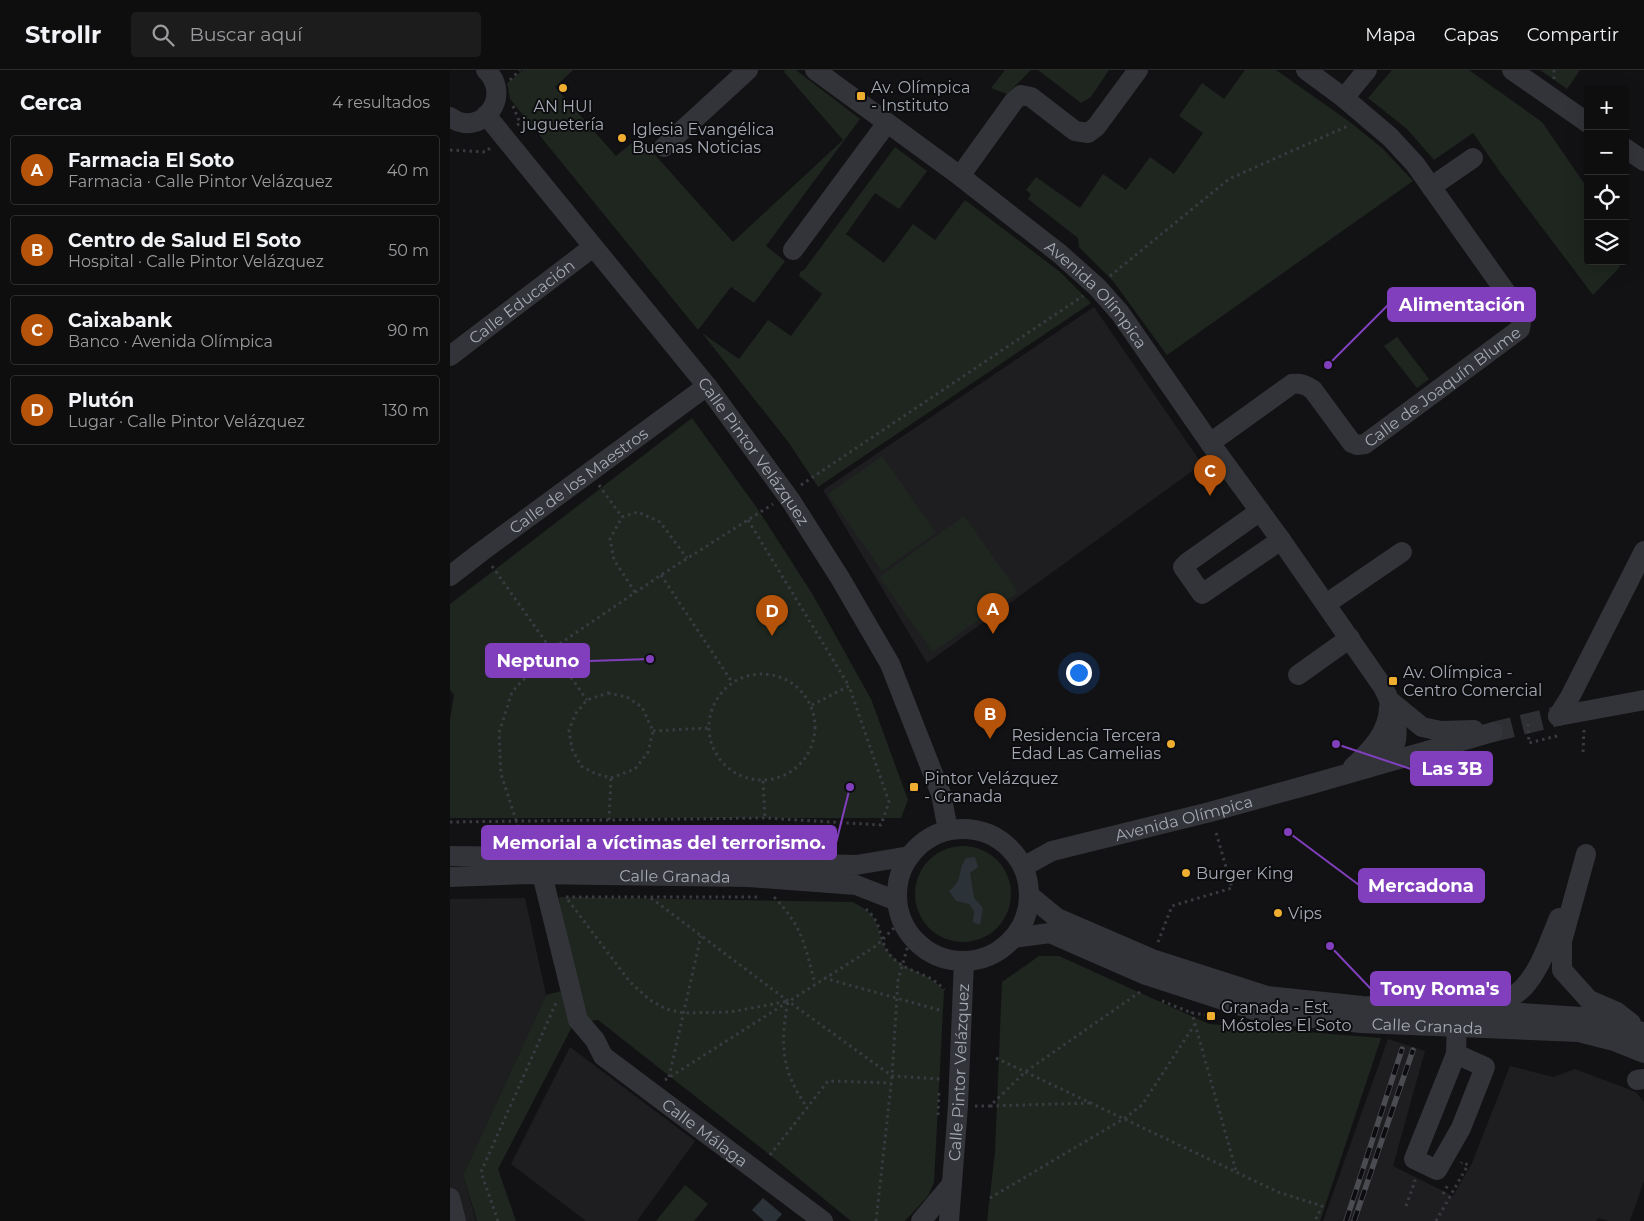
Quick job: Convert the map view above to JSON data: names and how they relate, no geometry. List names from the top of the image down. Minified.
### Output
{"streets":{"street":["Avenida Olímpica","Calle Educación","Calle de Joaquín Blume","Calle Pintor Velázquez","Calle de los Maestros","Calle Granada","Calle Málaga"]},"crossings":[["Avenida Olímpica","Calle de Joaquín Blume"],["Avenida Olímpica","Calle Pintor Velázquez"],["Avenida Olímpica","Calle Granada"],["Calle Educación","Calle Pintor Velázquez"],["Calle Pintor Velázquez","Calle de los Maestros"],["Calle Pintor Velázquez","Calle Granada"],["Calle Granada","Calle Málaga"]],"places":{"other":["AN HUI juguetería","Iglesia Evangélica Buenas Noticias","Alimentación","Neptuno","Residencia Tercera Edad Las Camelias","Las 3B","Memorial a víctimas del terrorismo.","Mercadona","Burger King","Vips","Tony Roma's"],"transit":["Av. Olímpica - Instituto","Av. Olímpica - Centro Comercial","Pintor Velázquez - Granada","Granada - Est. Móstoles El Soto"]},"page":{"header":"Strollr","search":"Buscar aquí","nav":["Mapa","Capas","Compartir"],"heading":["Cerca","4 resultados"],"map_buttons":["+","−"],"list":[{"mark":"A","name":"Farmacia El Soto","note":"Farmacia · Calle Pintor Velázquez","value":"40 m"},{"mark":"B","name":"Centro de Salud El Soto","note":"Hospital · Calle Pintor Velázquez","value":"50 m"},{"mark":"C","name":"Caixabank","note":"Banco · Avenida Olímpica","value":"90 m"},{"mark":"D","name":"Plutón","note":"Lugar · Calle Pintor Velázquez","value":"130 m"}],"pins":["C","A","D","B"]}}
